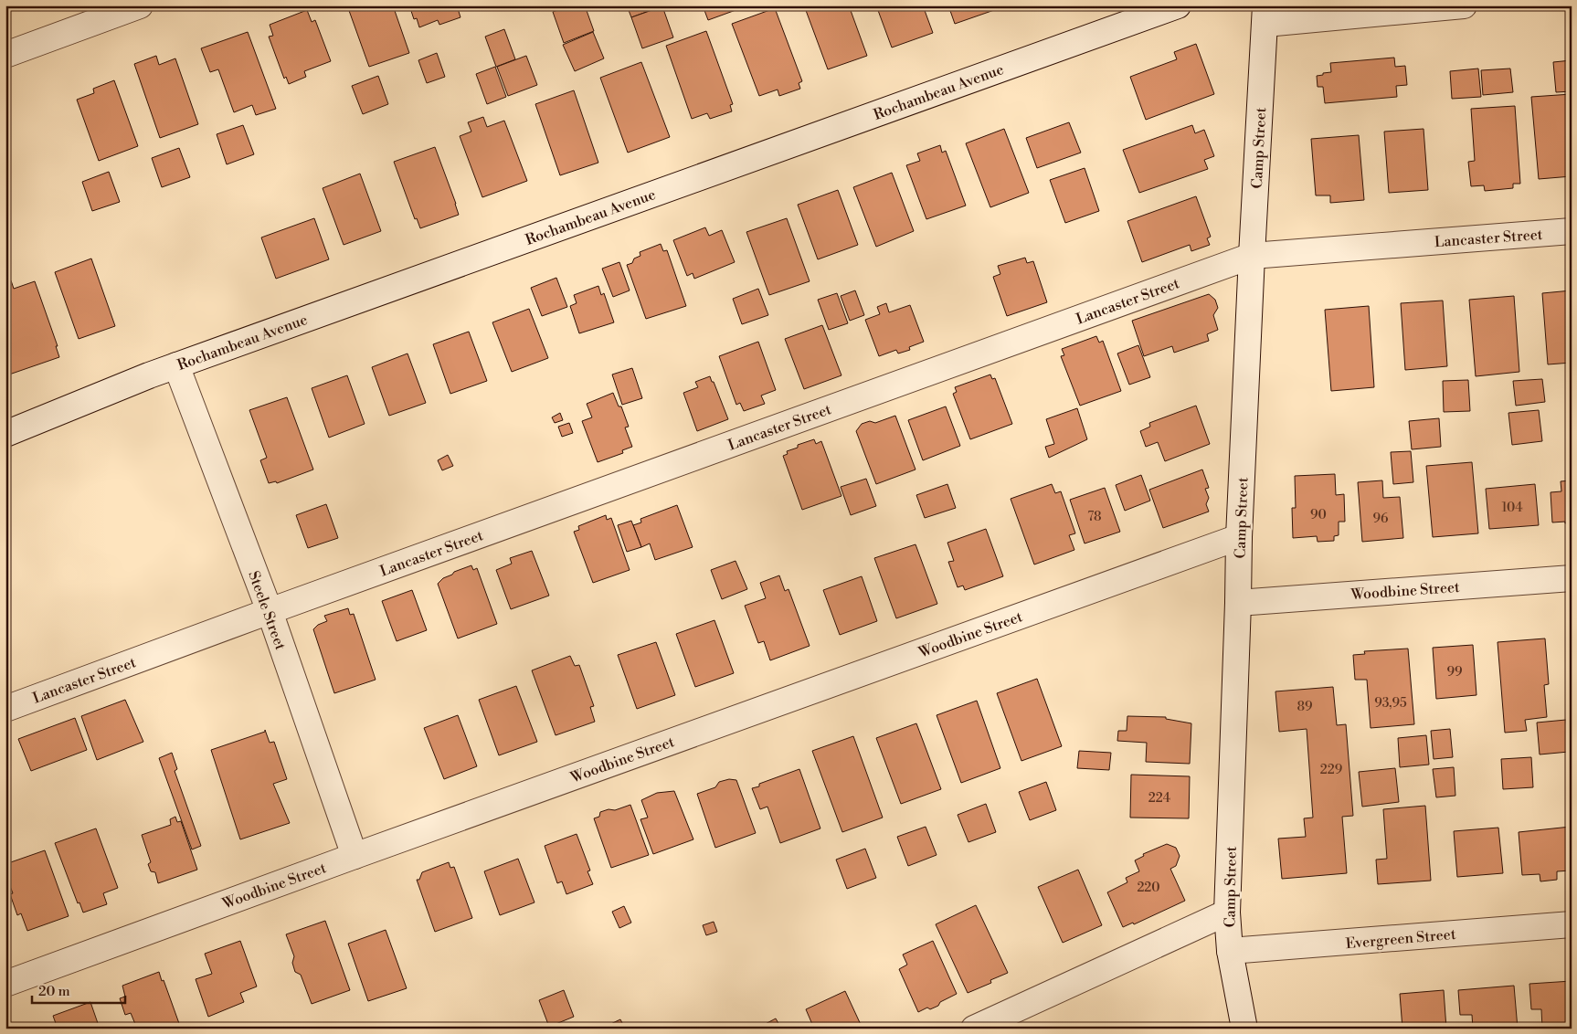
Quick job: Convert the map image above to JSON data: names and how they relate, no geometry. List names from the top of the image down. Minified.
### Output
{"streets":{"street":["Rochambeau Avenue","Camp Street","Lancaster Street","Woodbine Street","Steele Street","Evergreen Street"]},"crossings":[["Rochambeau Avenue","Steele Street"],["Camp Street","Lancaster Street"],["Camp Street","Woodbine Street"],["Camp Street","Evergreen Street"],["Lancaster Street","Steele Street"],["Woodbine Street","Steele Street"]],"house_numbers":["104","90","78","96","99","93,95","89","229","224","220"],"scale_bar":"20 m"}
